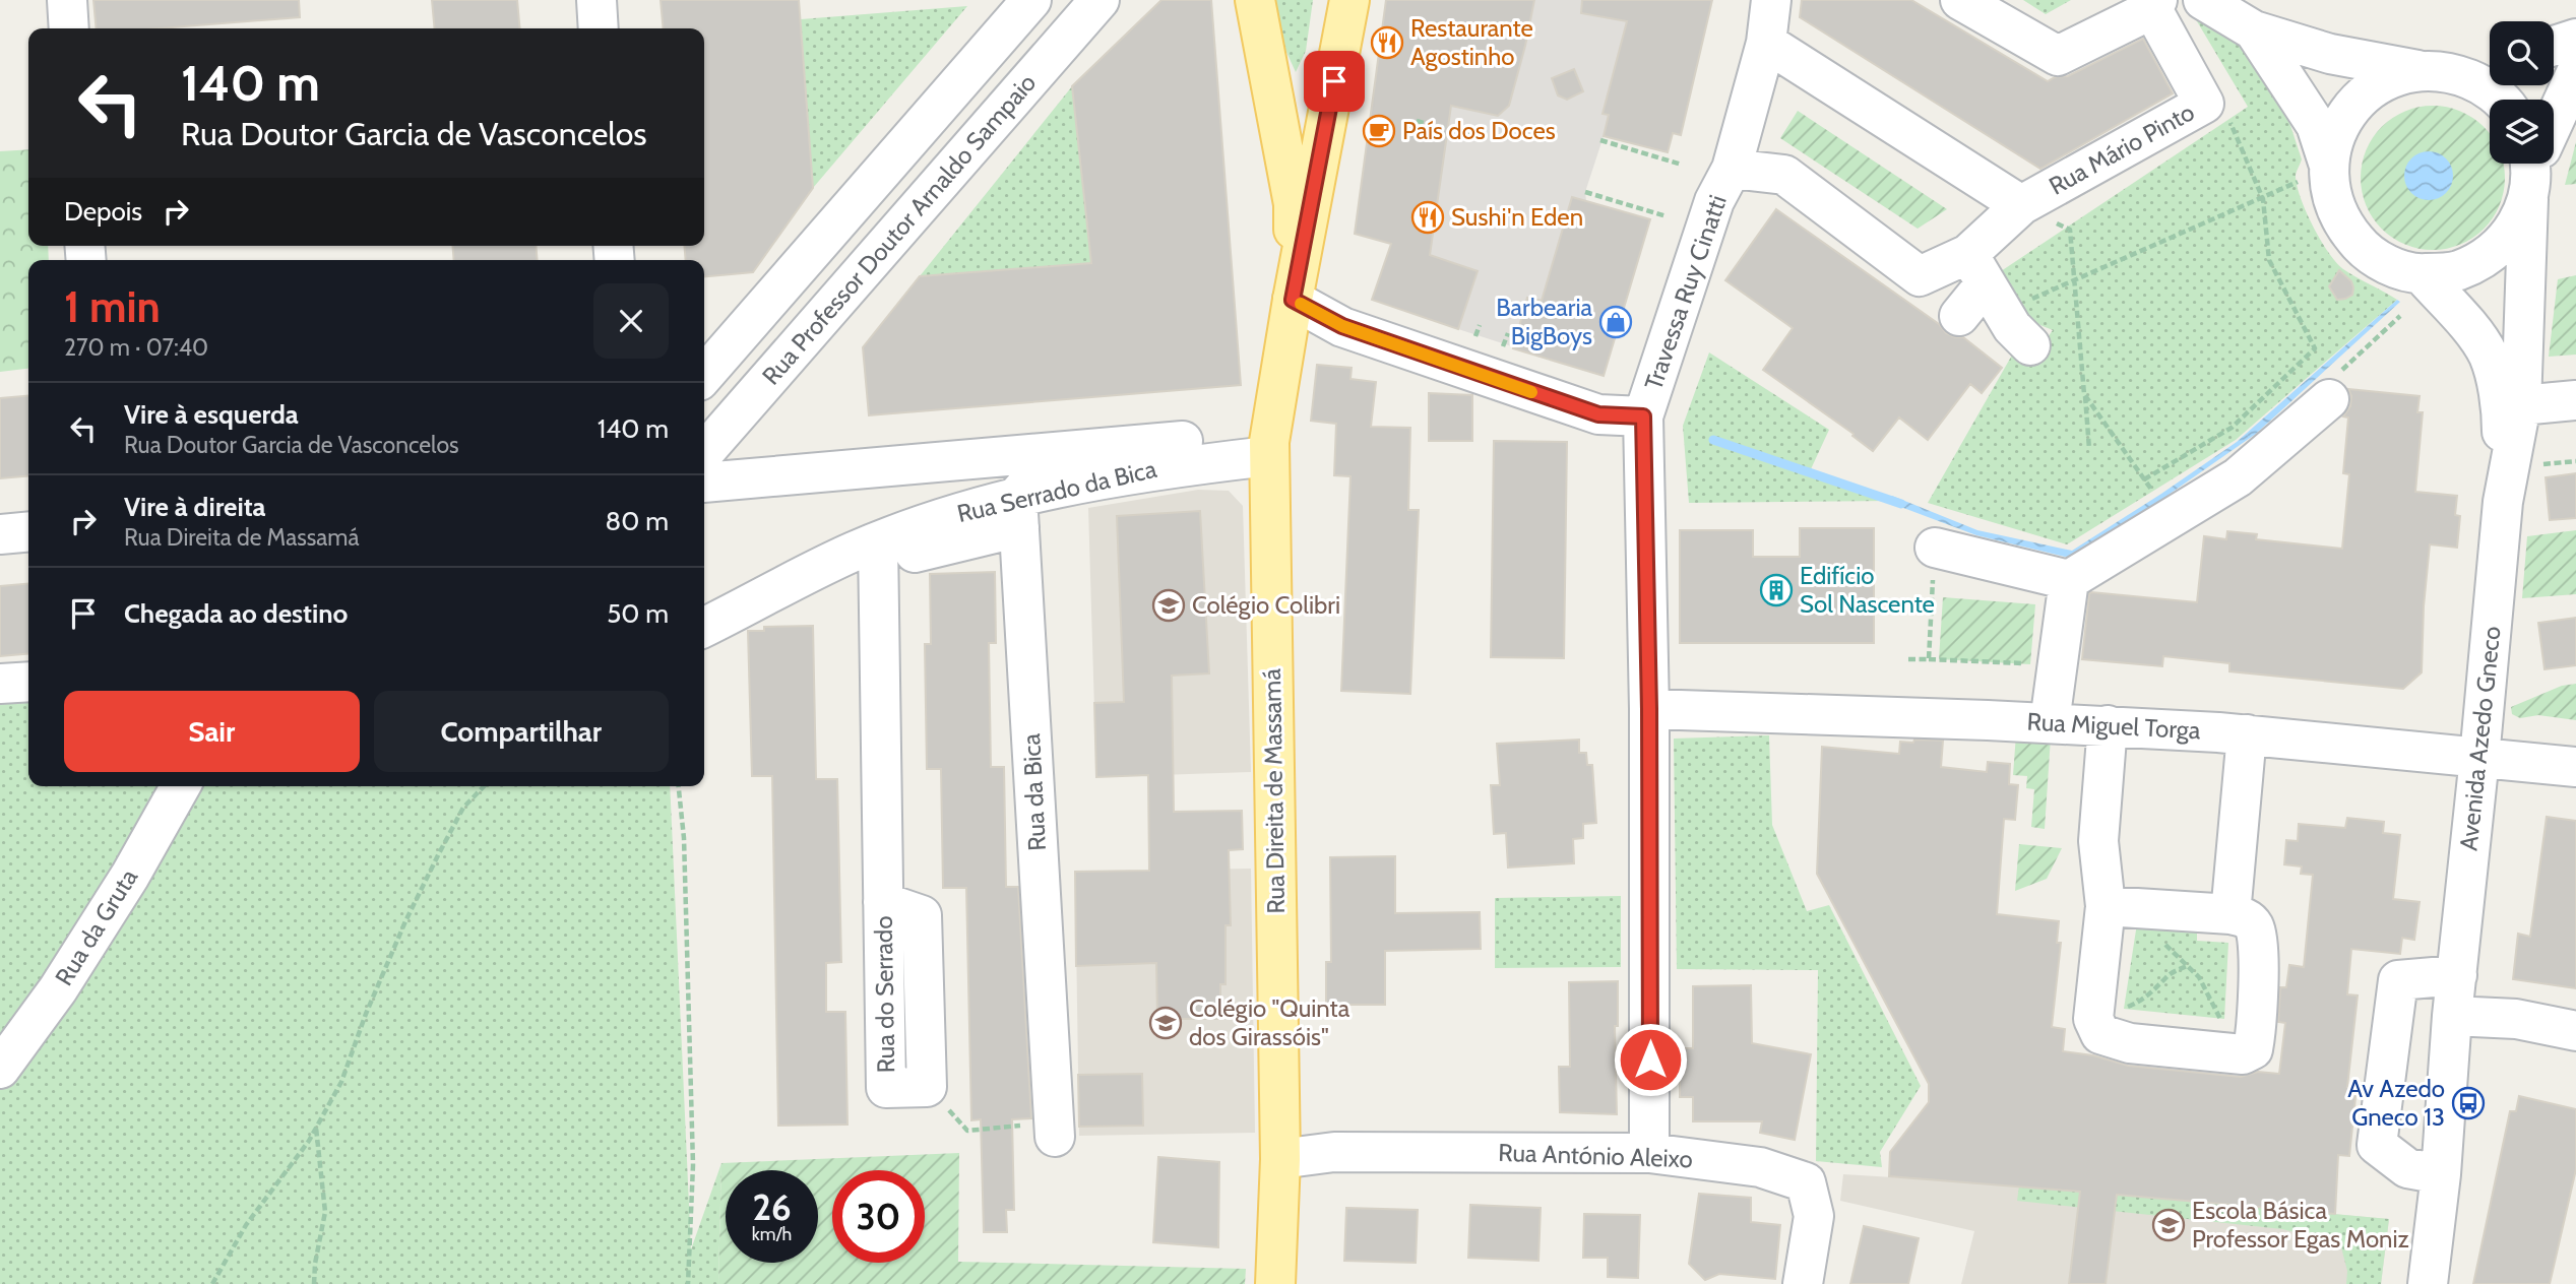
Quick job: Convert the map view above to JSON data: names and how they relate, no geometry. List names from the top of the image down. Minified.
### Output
{"streets":{"main road":["Rua Direita de Massamá"],"street":["Rua Mário Pinto","Rua Professor Doutor Arnaldo Sampaio","Travessa Ruy Cinatti","Rua Serrado da Bica","Rua Miguel Torga","Avenida Azedo Gneco","Rua da Bica","Rua da Gruta","Rua do Serrado","Rua António Aleixo"]},"crossings":[["Rua Mário Pinto","Travessa Ruy Cinatti"],["Travessa Ruy Cinatti","Rua Miguel Torga"],["Travessa Ruy Cinatti","Rua António Aleixo"],["Rua Serrado da Bica","Rua Direita de Massamá"],["Rua Serrado da Bica","Rua da Bica"],["Rua Serrado da Bica","Rua do Serrado"],["Rua Miguel Torga","Avenida Azedo Gneco"],["Rua Direita de Massamá","Rua António Aleixo"]],"places":{"restaurant":["Restaurante Agostinho","Sushi'n Eden"],"cafe":["País dos Doces"],"shop":["Barbearia BigBoys"],"building":["Edifício Sol Nascente"],"school or university":["Colégio Colibri","Colégio \"Quinta dos Girassóis\"","Escola Básica Professor Egas Moniz"],"bus stop":["Av Azedo Gneco 13"]},"page":{"turn":["140 m","Rua Doutor Garcia de Vasconcelos"],"then":"Depois","heading":["1 min","270 m · 07:40"],"list":[{"name":"Vire à esquerda","note":"Rua Doutor Garcia de Vasconcelos","value":"140 m"},{"name":"Vire à direita","note":"Rua Direita de Massamá","value":"80 m"},{"name":"Chegada ao destino","value":"50 m"}],"buttons":["Sair","Compartilhar"],"speed":"26 km/h","limit":"30"}}
